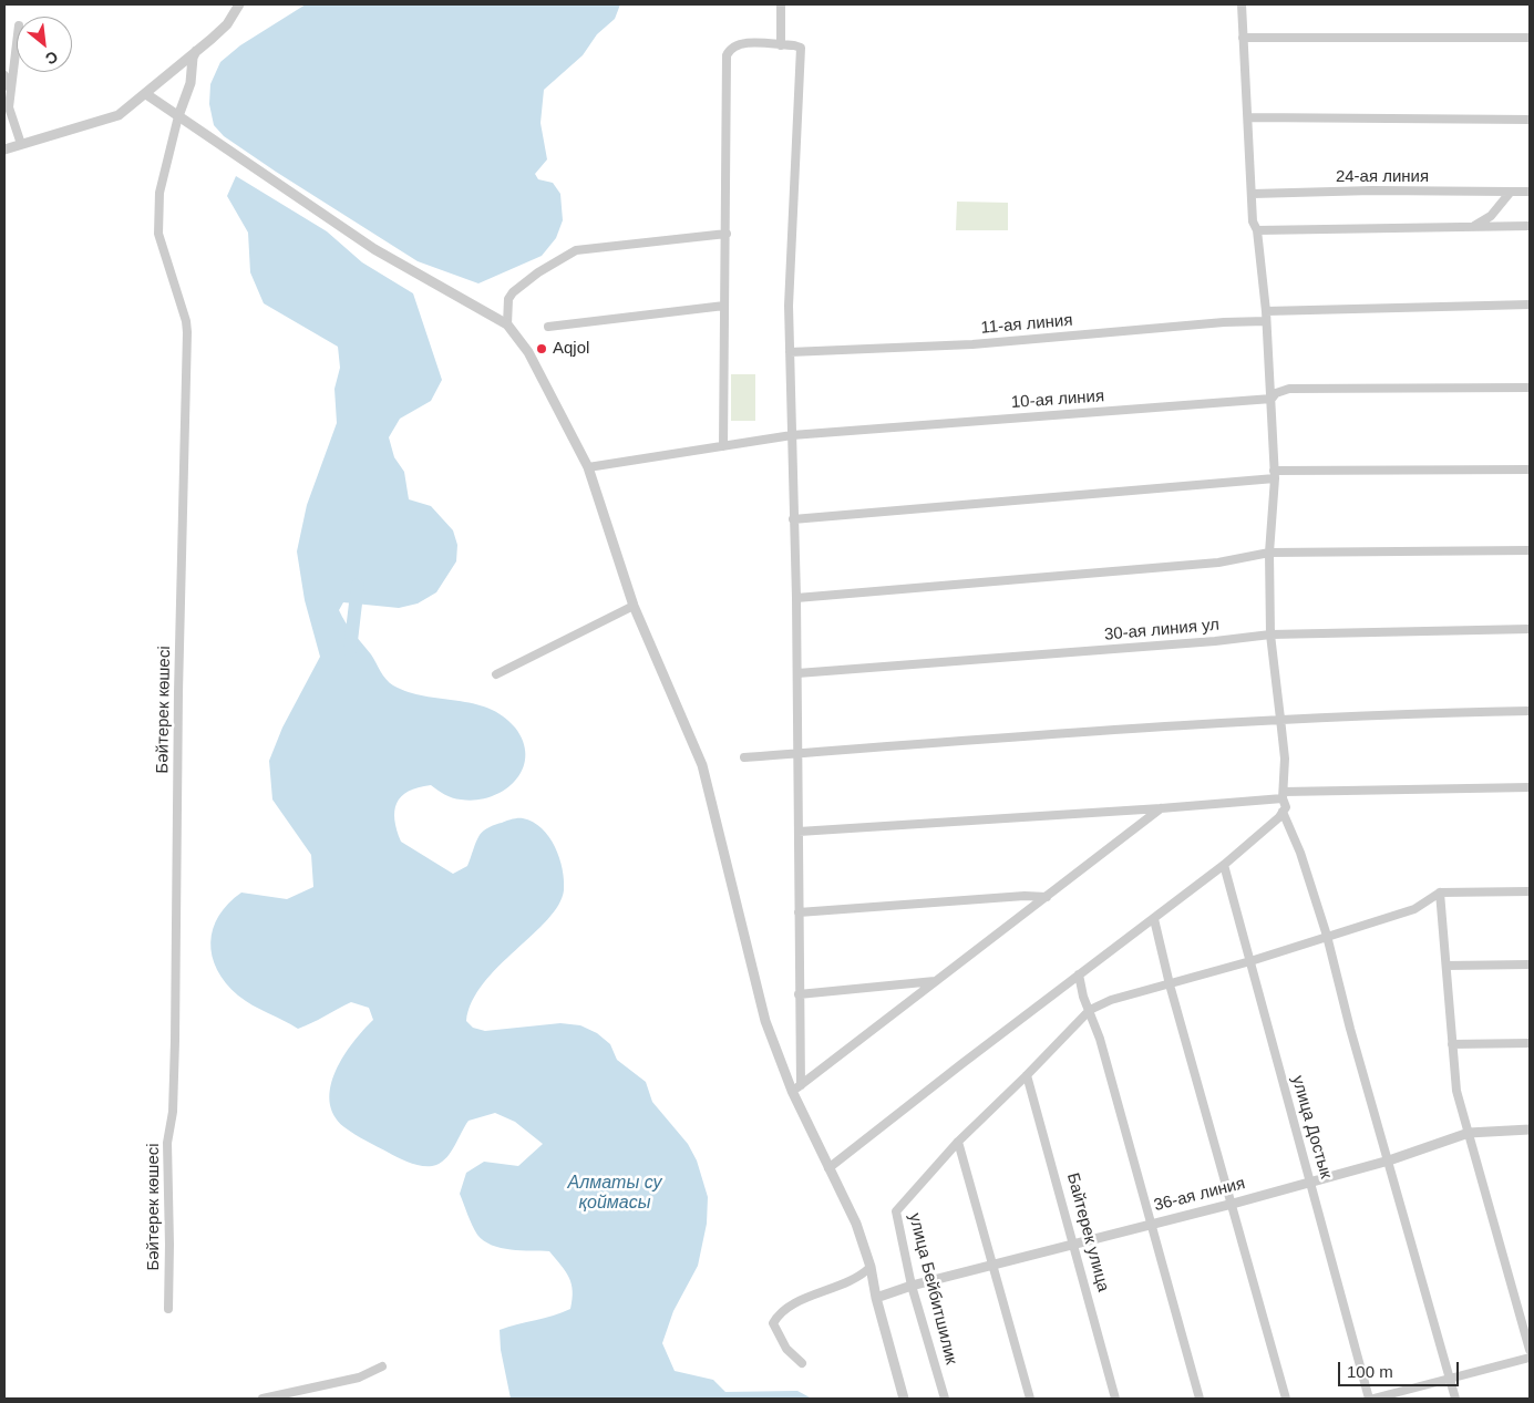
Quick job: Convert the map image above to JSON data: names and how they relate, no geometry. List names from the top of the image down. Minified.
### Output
{"streets":{"street":["24-ая линия","11-ая линия","10-ая линия","30-ая линия ул","Бәйтерек көшесі","улица Достык","36-ая линия","Байтерек улица","улица Бейбитшилик"]},"crossings":[["улица Достык","36-ая линия"],["36-ая линия","Байтерек улица"],["36-ая линия","улица Бейбитшилик"]],"water":["Алматы су қоймасы"],"places":["Aqjol"],"scale_bar":"100 m","north":"bottom right"}
